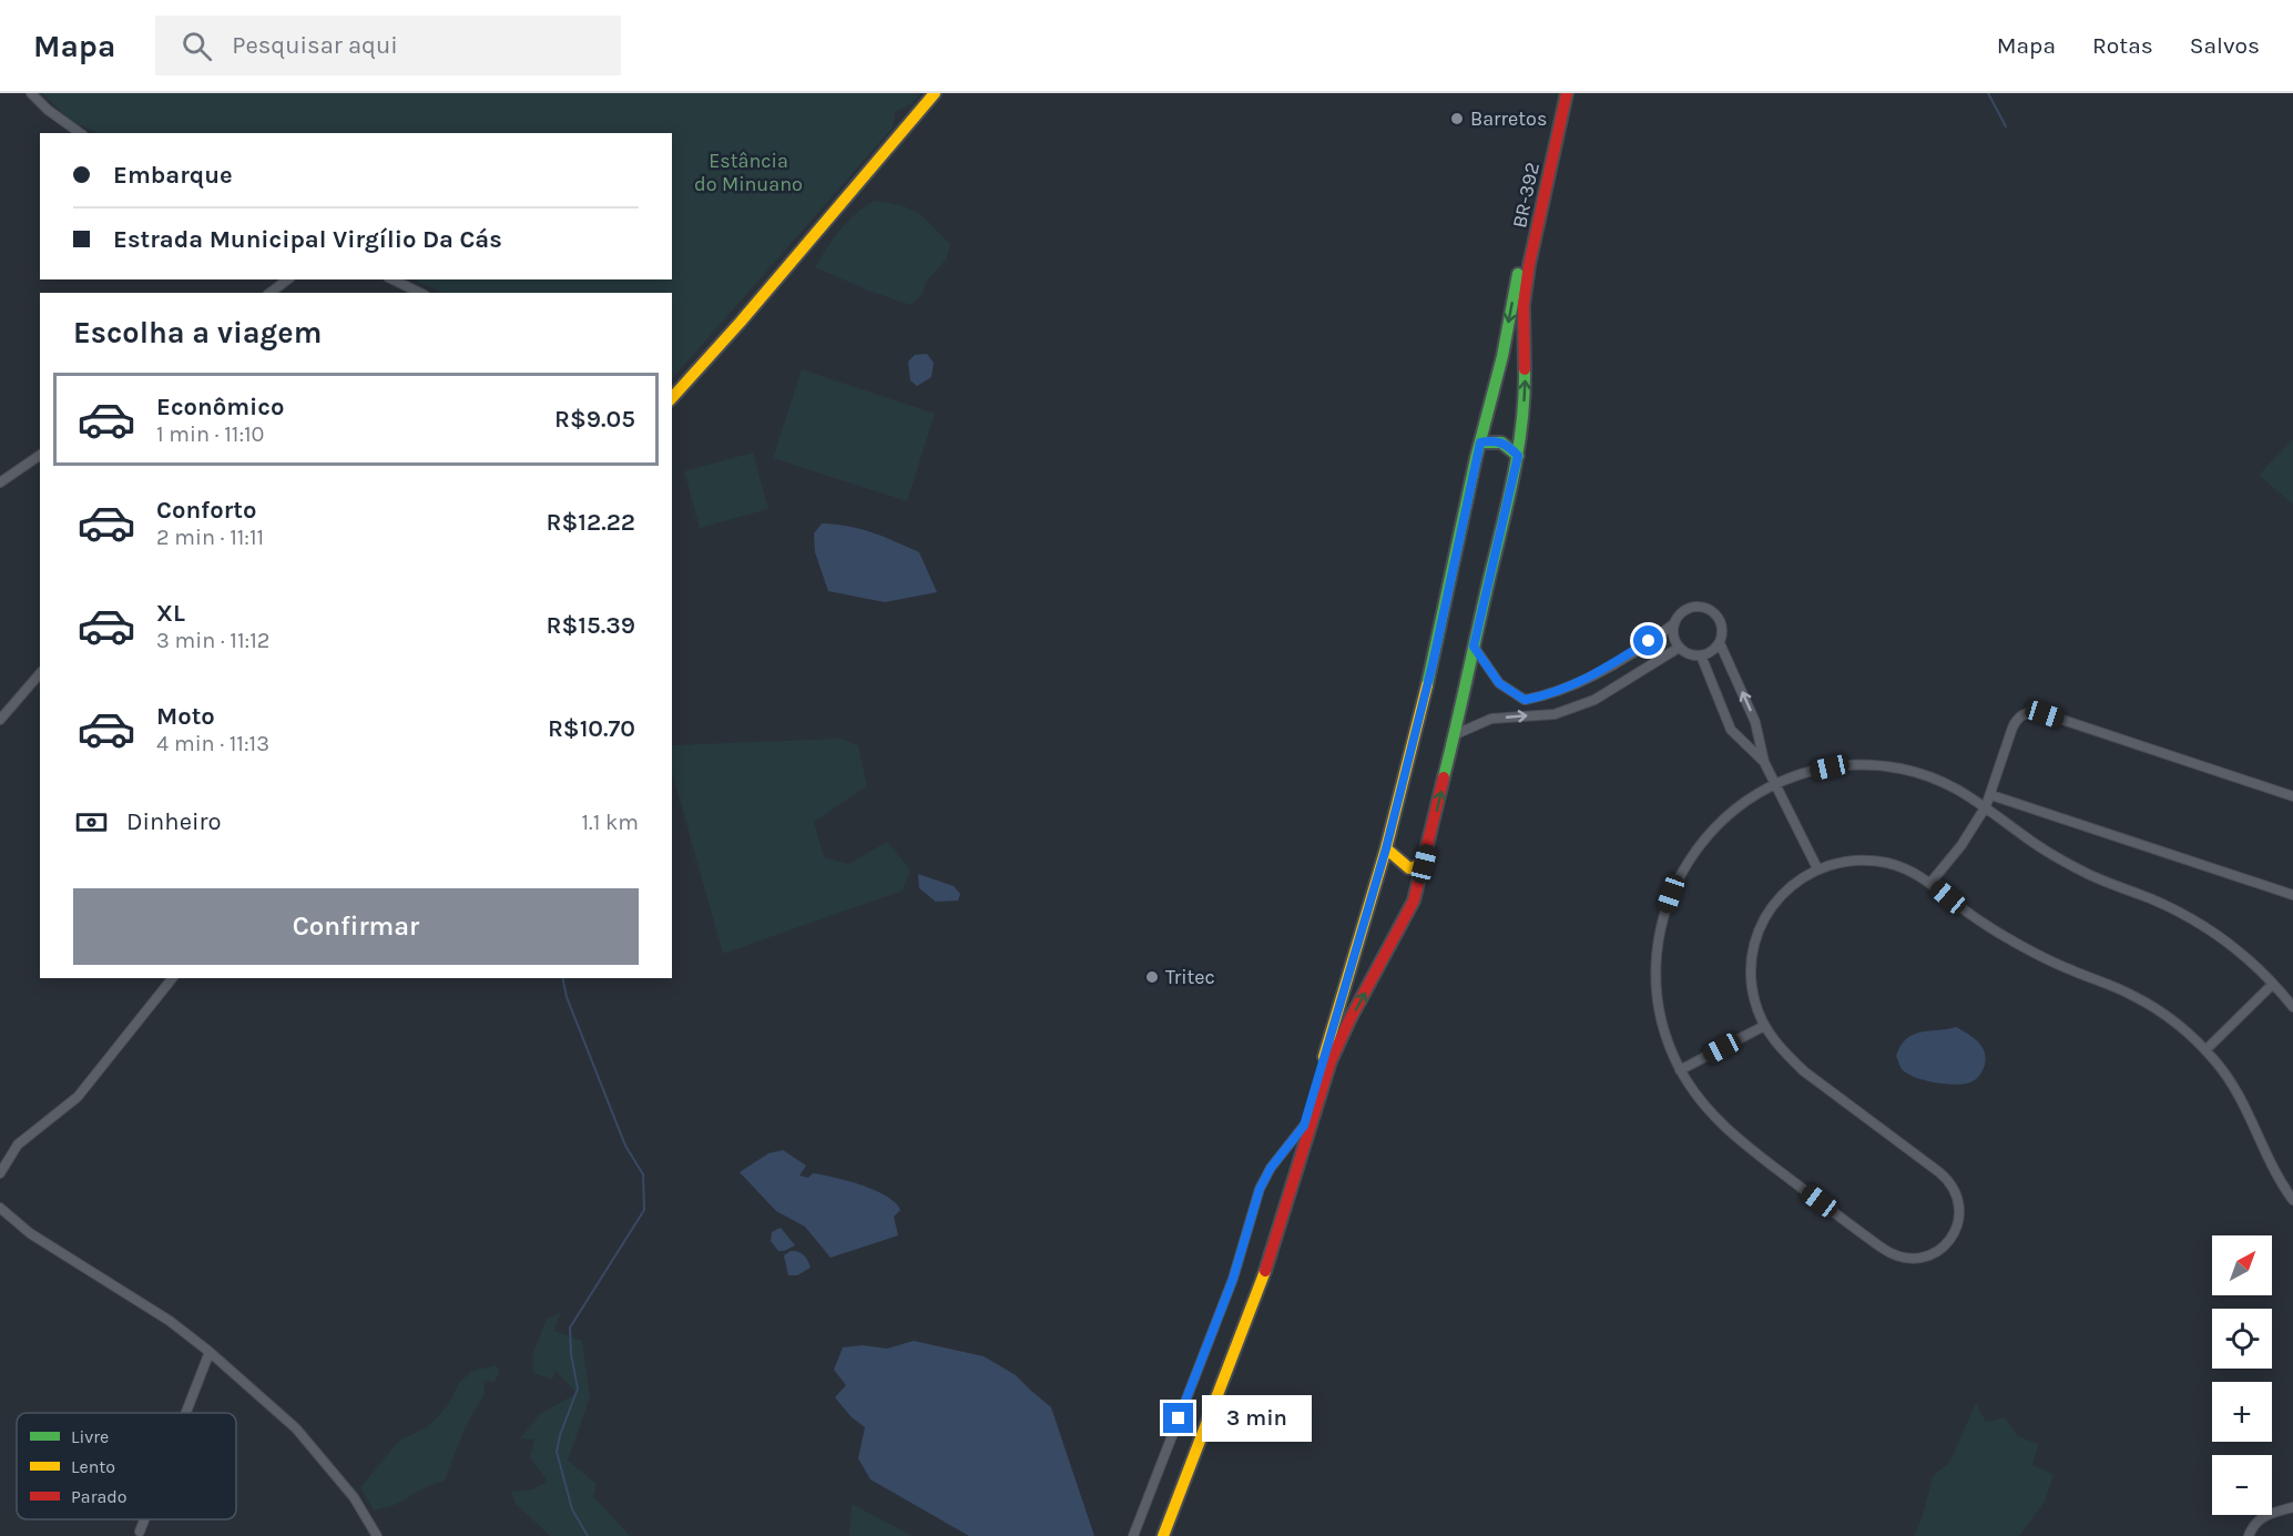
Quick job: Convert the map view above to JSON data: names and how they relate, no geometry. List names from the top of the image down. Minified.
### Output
{"streets":{"main road":["BR-392"]},"parks":["Estância do Minuano"],"places":["Barretos","Tritec"],"legend":["Livre","Lento","Parado"],"north":"top right","page":{"header":"Mapa","search":"Pesquisar aqui","nav":["Mapa","Rotas","Salvos"],"banner":["Embarque","Estrada Municipal Virgílio Da Cás"],"heading":"Escolha a viagem","list":[{"name":"Econômico","note":"1 min · 11:10","value":"R$9.05"},{"name":"Conforto","note":"2 min · 11:11","value":"R$12.22"},{"name":"XL","note":"3 min · 11:12","value":"R$15.39"},{"name":"Moto","note":"4 min · 11:13","value":"R$10.70"}],"pay":["Dinheiro","1.1 km"],"buttons":"Confirmar","map_buttons":["+","−"],"bubble":"3 min"}}
